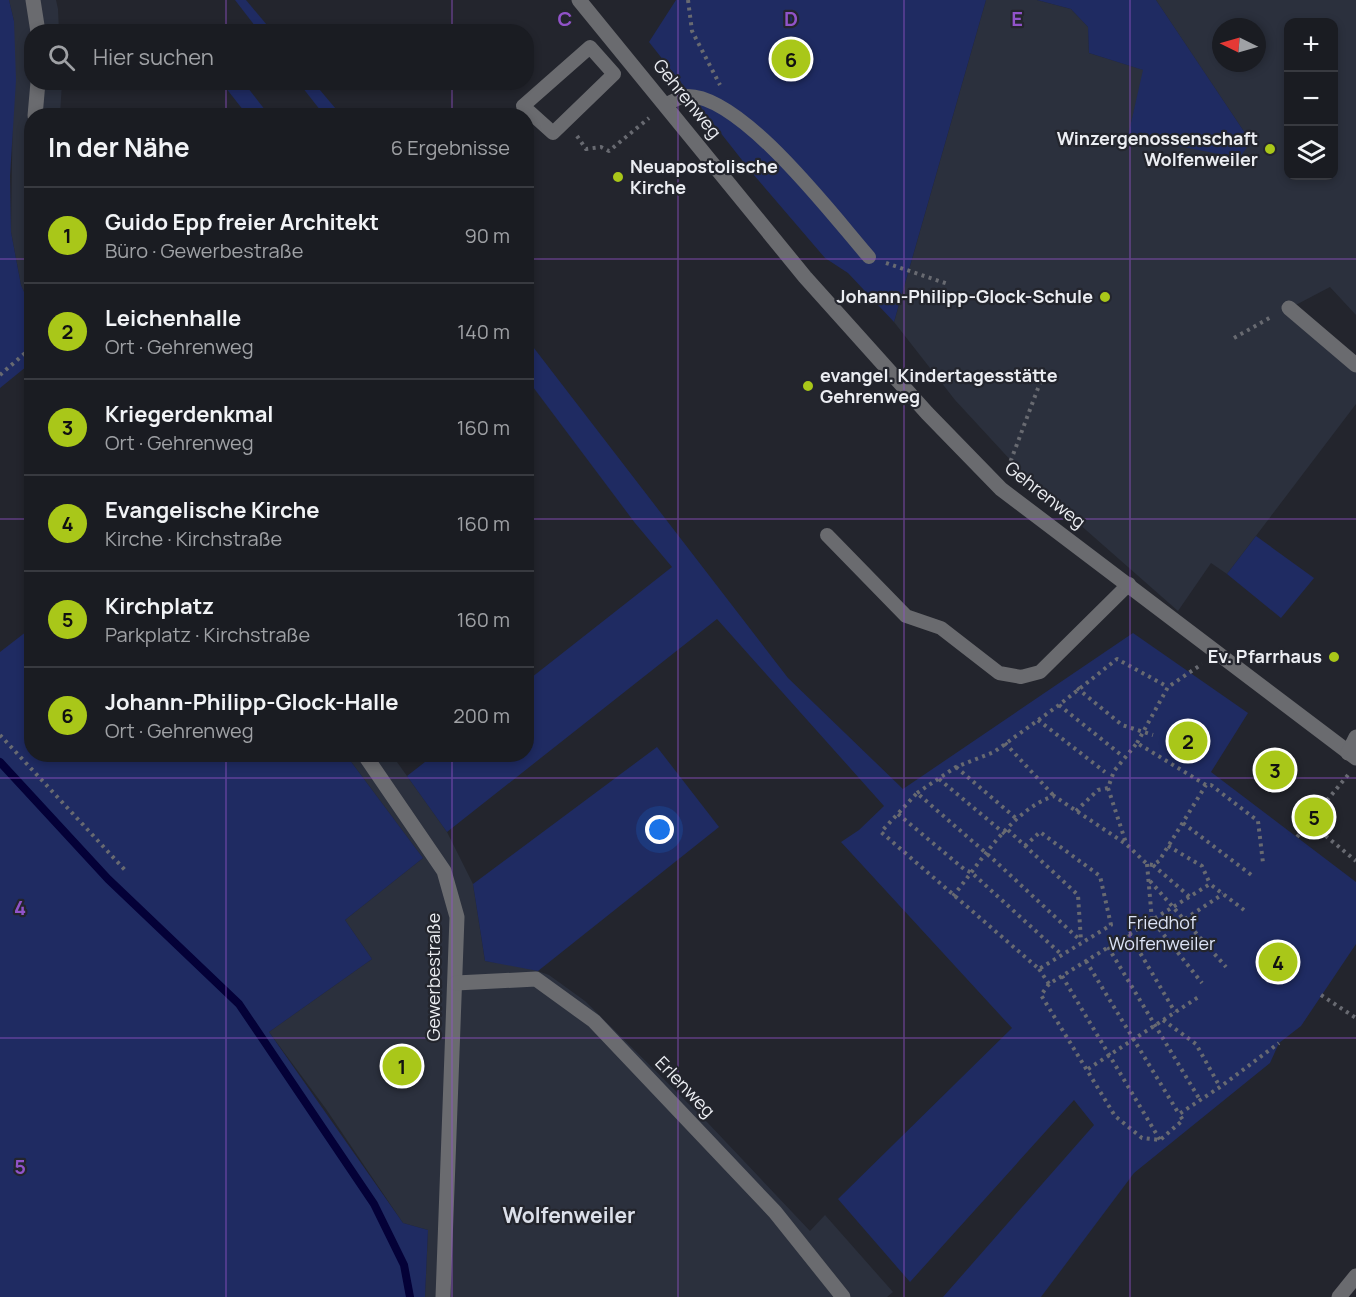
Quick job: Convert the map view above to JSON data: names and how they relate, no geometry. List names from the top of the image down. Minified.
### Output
{"streets":{"street":["Gehrenweg","Gewerbestraße","Erlenweg"]},"crossings":[["Gewerbestraße","Erlenweg"]],"districts":["Wolfenweiler"],"parks":["Friedhof Wolfenweiler"],"places":["Winzergenossenschaft Wolfenweiler","Neuapostolische Kirche","Johann-Philipp-Glock-Schule","evangel. Kindertagesstätte Gehrenweg","Ev. Pfarrhaus"],"north":"left","page":{"map_buttons":["+","−"],"search":"Hier suchen","pins":["6","2","3","5","4","1"],"heading":["In der Nähe","6 Ergebnisse"],"list":[{"mark":"1","name":"Guido Epp freier Architekt","note":"Büro · Gewerbestraße","value":"90 m"},{"mark":"2","name":"Leichenhalle","note":"Ort · Gehrenweg","value":"140 m"},{"mark":"3","name":"Kriegerdenkmal","note":"Ort · Gehrenweg","value":"160 m"},{"mark":"4","name":"Evangelische Kirche","note":"Kirche · Kirchstraße","value":"160 m"},{"mark":"5","name":"Kirchplatz","note":"Parkplatz · Kirchstraße","value":"160 m"},{"mark":"6","name":"Johann-Philipp-Glock-Halle","note":"Ort · Gehrenweg","value":"200 m"}]},"grid":{"columns":["C","D","E"],"rows":["4","5"]}}
